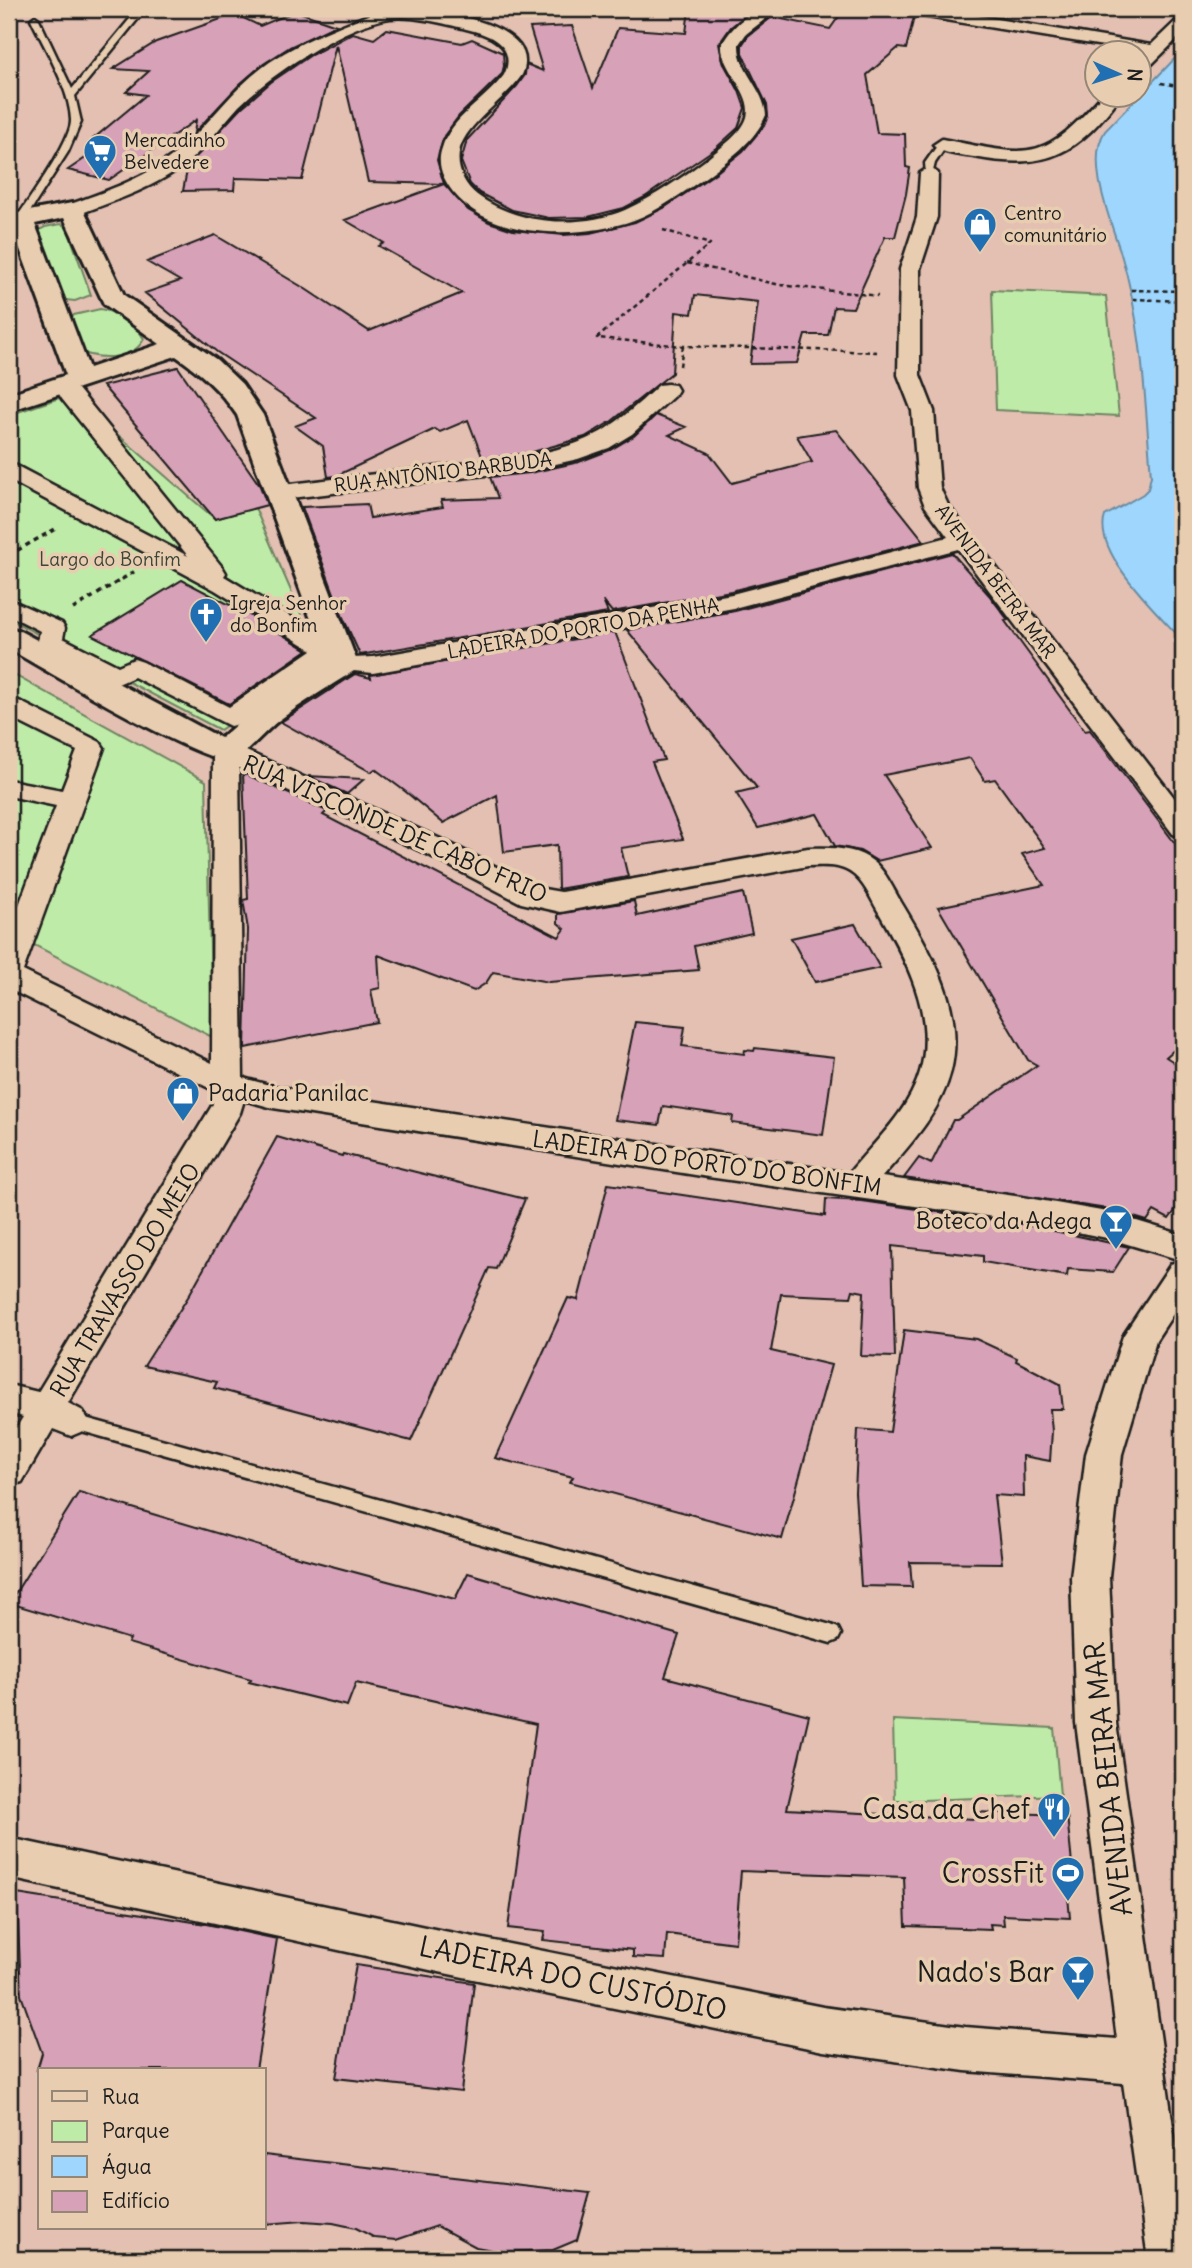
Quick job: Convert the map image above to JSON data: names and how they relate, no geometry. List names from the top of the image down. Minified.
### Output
{"streets":{"street":["RUA ANTÔNIO BARBUDA","AVENIDA BEIRA MAR","LADEIRA DO PORTO DA PENHA","RUA VISCONDE DE CABO FRIO","LADEIRA DO PORTO DO BONFIM","RUA TRAVASSO DO MEIO","LADEIRA DO CUSTÓDIO"]},"crossings":[["AVENIDA BEIRA MAR","LADEIRA DO PORTO DA PENHA"],["AVENIDA BEIRA MAR","LADEIRA DO CUSTÓDIO"],["RUA VISCONDE DE CABO FRIO","LADEIRA DO PORTO DO BONFIM"],["RUA VISCONDE DE CABO FRIO","RUA TRAVASSO DO MEIO"],["LADEIRA DO PORTO DO BONFIM","RUA TRAVASSO DO MEIO"]],"parks":["Largo do Bonfim"],"places":{"supermarket":["Mercadinho Belvedere"],"shop":["Centro comunitário","Padaria Panilac"],"church":["Igreja Senhor do Bonfim"],"bar":["Boteco da Adega","Nado's Bar"],"restaurant":["Casa da Chef"],"sports":["CrossFit"]},"legend":["Rua","Parque","Água","Edifício"],"north":"right"}
